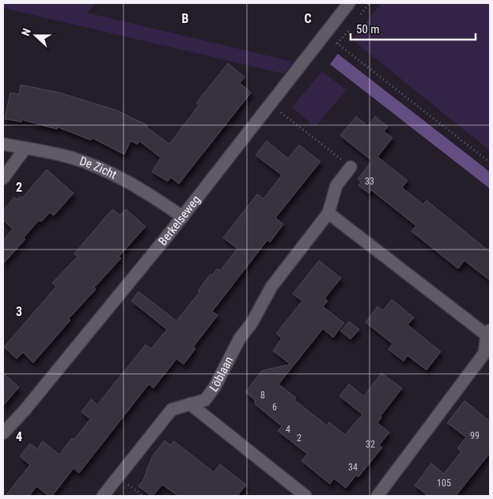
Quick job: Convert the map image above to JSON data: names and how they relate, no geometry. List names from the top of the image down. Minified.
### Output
{"streets":{"street":["De Zicht","Berkelseweg","Löblaan"]},"crossings":[["De Zicht","Berkelseweg"]],"house_numbers":["33","8","6","4","99","2","32","34","105"],"scale_bar":"50 m","north":"left","grid":{"columns":["B","C"],"rows":["2","3","4"]}}
